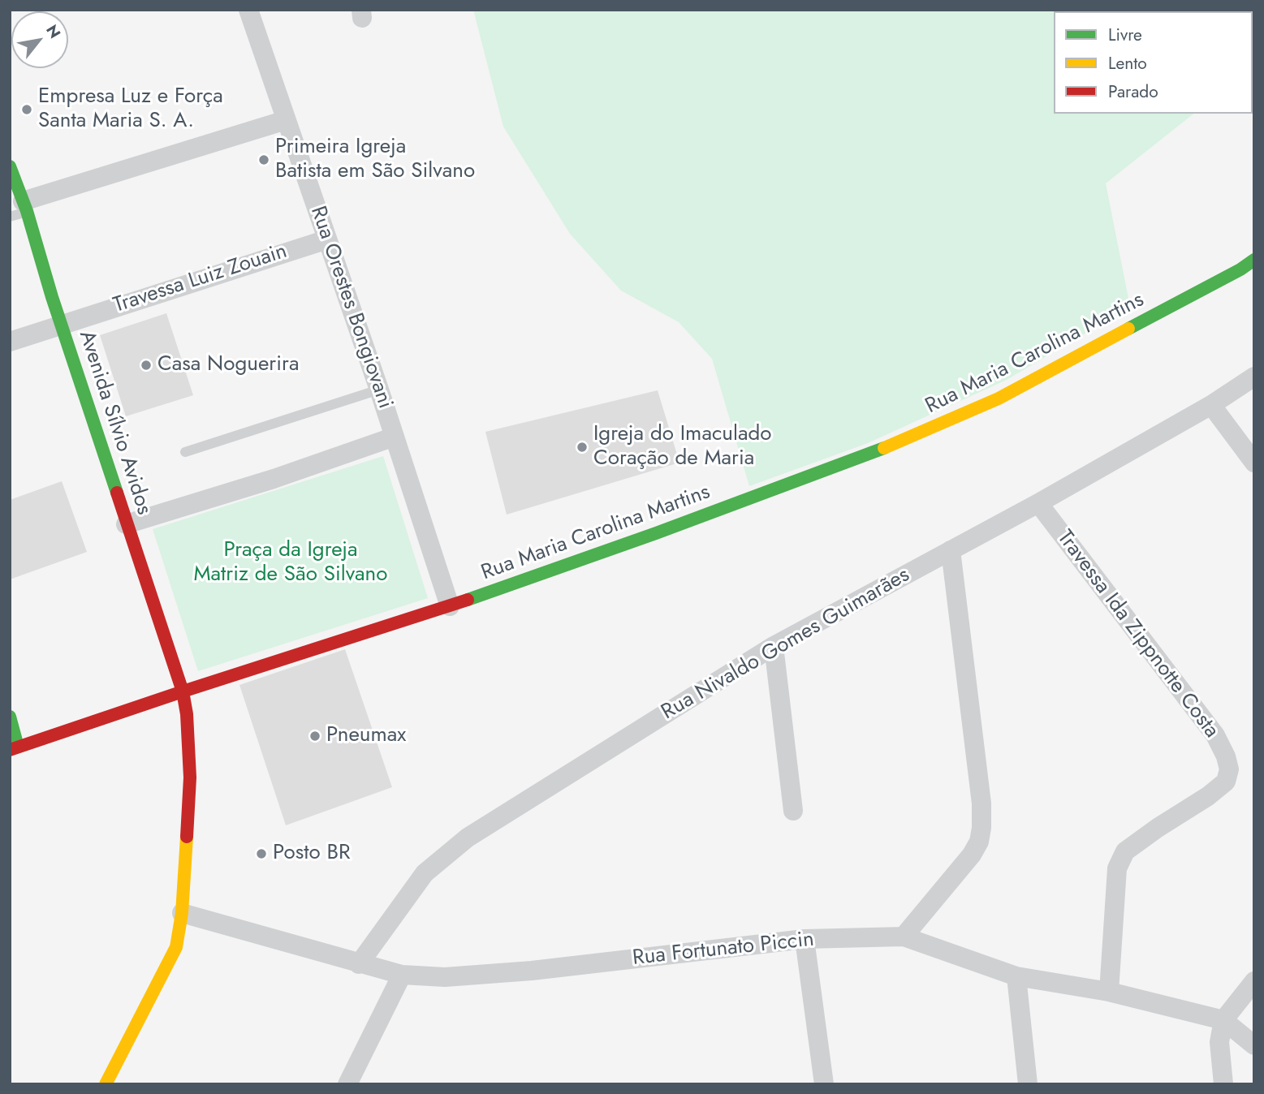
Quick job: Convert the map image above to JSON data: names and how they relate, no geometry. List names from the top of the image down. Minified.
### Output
{"streets":{"street":["Travessa Luiz Zouain","Rua Orestes Bongiovani","Rua Maria Carolina Martins","Avenida Sílvio Avidos","Travessa Ida Zippnotte Costa","Rua Nivaldo Gomes Guimarães","Rua Fortunato Piccin"]},"crossings":[["Travessa Luiz Zouain","Rua Orestes Bongiovani"],["Travessa Luiz Zouain","Avenida Sílvio Avidos"],["Rua Orestes Bongiovani","Rua Maria Carolina Martins"],["Rua Maria Carolina Martins","Avenida Sílvio Avidos"],["Avenida Sílvio Avidos","Rua Fortunato Piccin"],["Travessa Ida Zippnotte Costa","Rua Nivaldo Gomes Guimarães"],["Travessa Ida Zippnotte Costa","Rua Fortunato Piccin"],["Rua Nivaldo Gomes Guimarães","Rua Fortunato Piccin"]],"parks":["Praça da Igreja Matriz de São Silvano"],"places":["Empresa Luz e Força Santa Maria S. A.","Primeira Igreja Batista em São Silvano","Casa Noguerira","Igreja do Imaculado Coração de Maria","Pneumax","Posto BR"],"legend":["Livre","Lento","Parado"],"north":"top right"}
